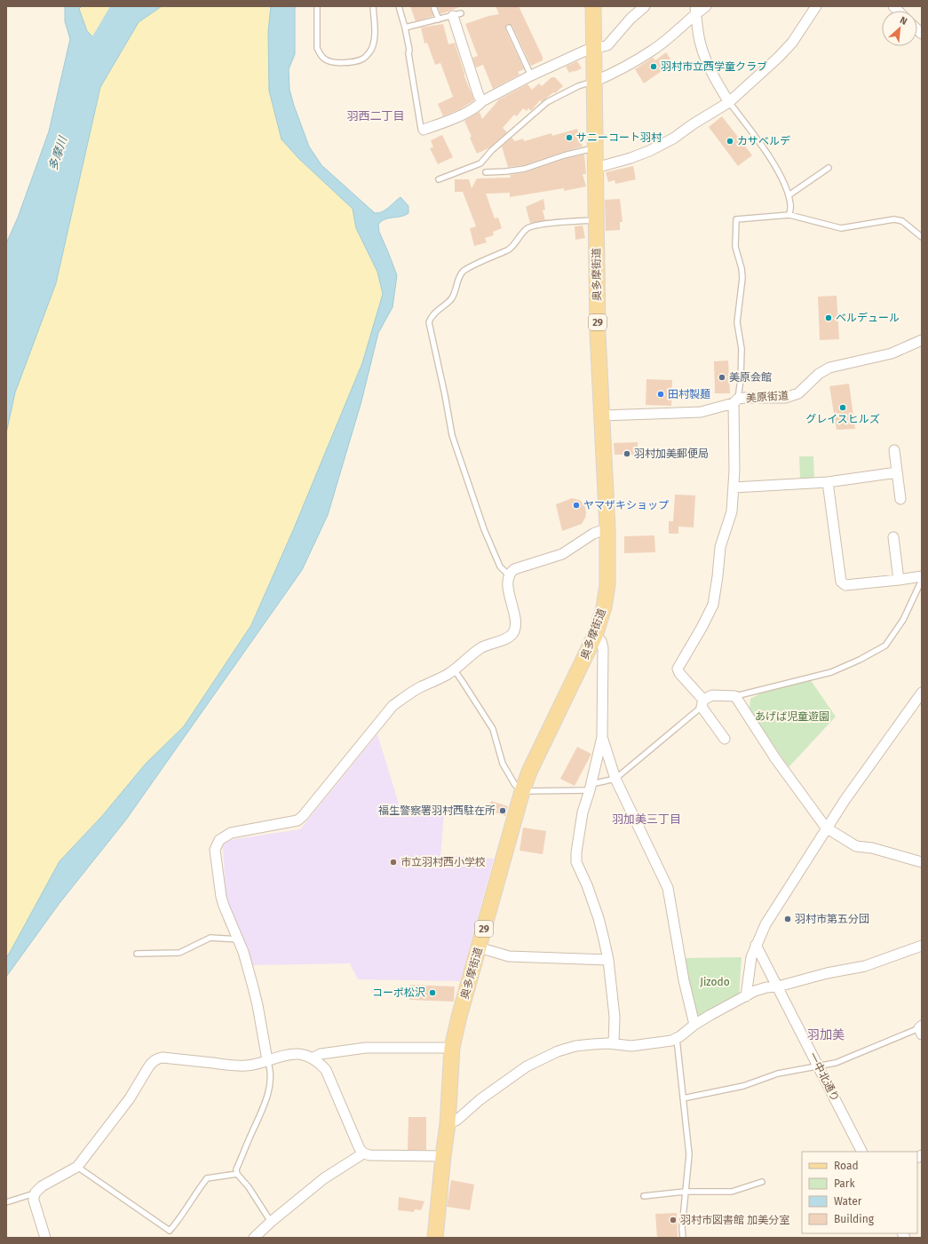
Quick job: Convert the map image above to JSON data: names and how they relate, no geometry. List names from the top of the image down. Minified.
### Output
{"streets":{"main road":["奥多摩街道","29"],"street":["美原街道","一中北通り"]},"crossings":[["奥多摩街道","美原街道"]],"districts":["羽西二丁目","羽加美三丁目","羽加美"],"water":["多摩川"],"parks":["あげば児童遊園","Jizodo"],"places":["羽村市立西学童クラブ","サニーコート羽村","カサベルデ","ベルデュール","美原会館","田村製麺","グレイスヒルズ","羽村加美郵便局","ヤマザキショップ","福生警察署羽村西駐在所","市立羽村西小学校","羽村市第五分団","コーポ松沢","羽村市図書館 加美分室"],"legend":["Road","Park","Water","Building"],"north":"top right"}
